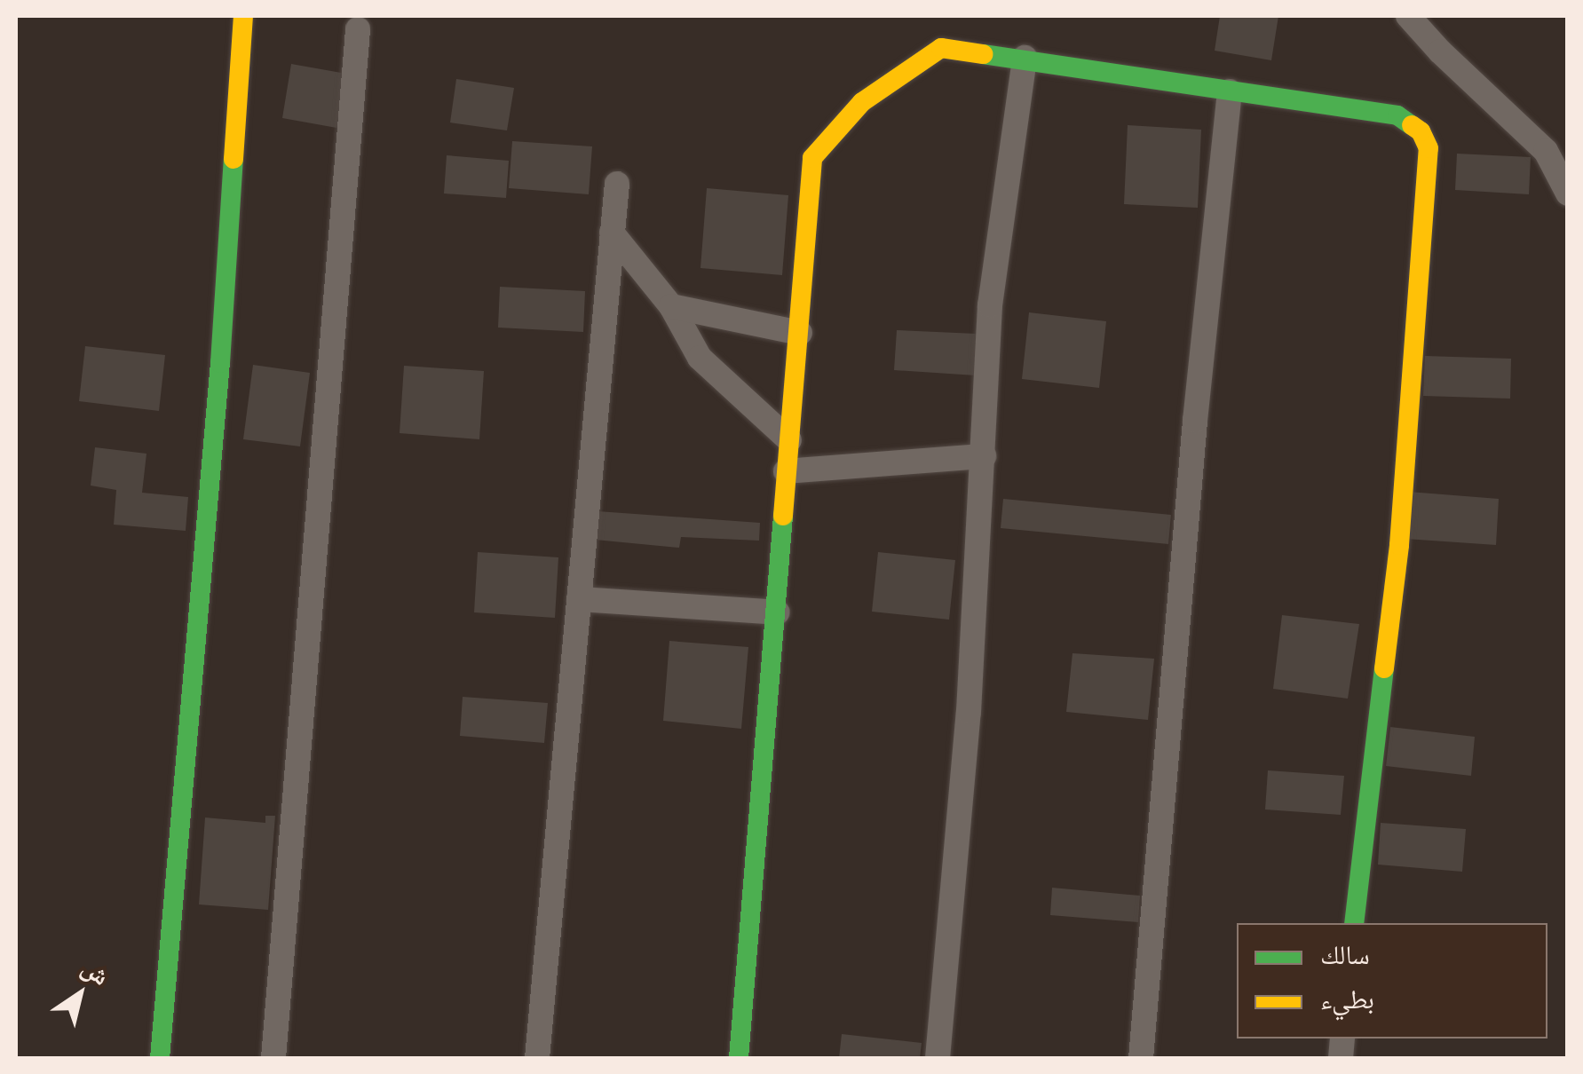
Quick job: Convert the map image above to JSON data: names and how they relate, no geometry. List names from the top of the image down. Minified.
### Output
{"legend":["سالك","بطيء"],"north":"top right"}
